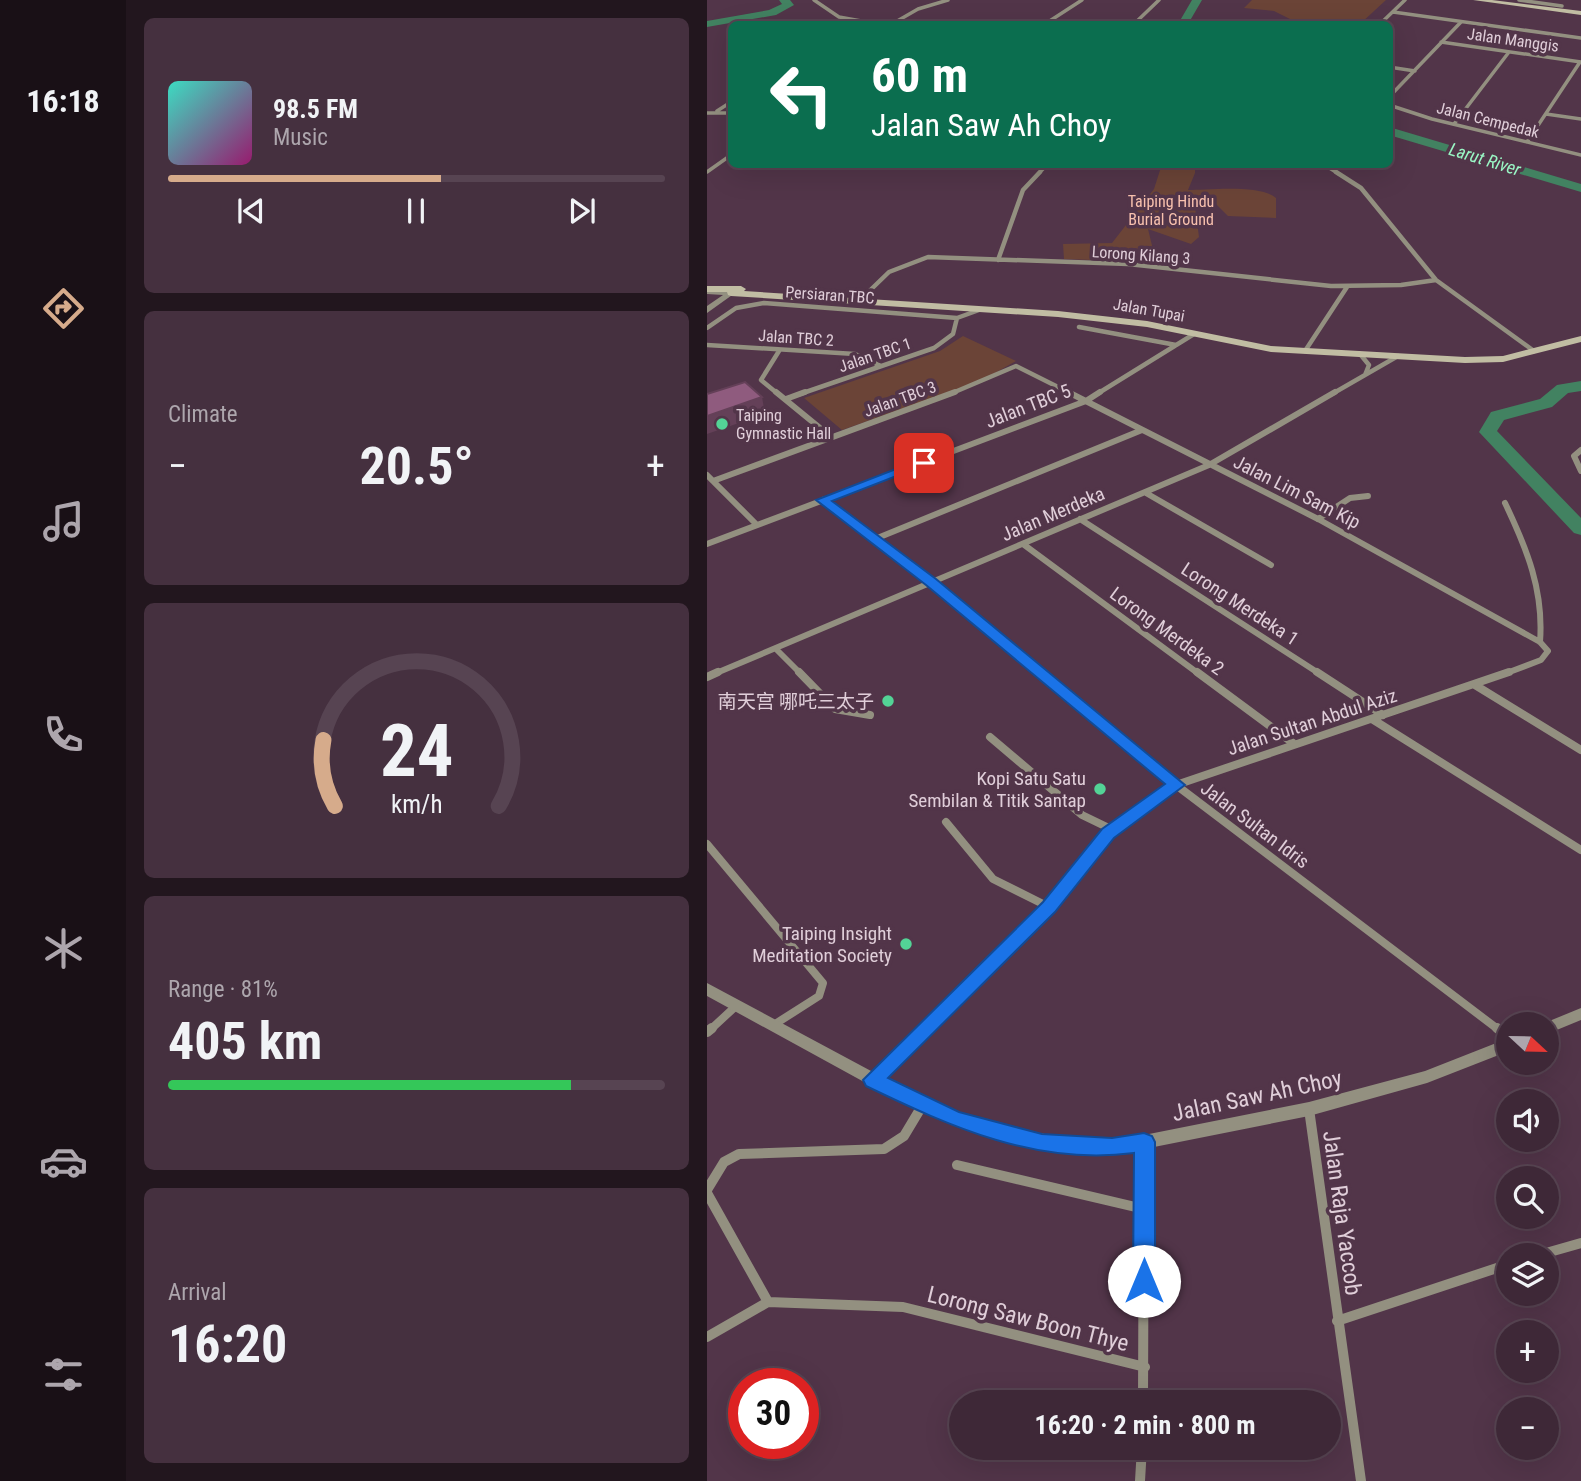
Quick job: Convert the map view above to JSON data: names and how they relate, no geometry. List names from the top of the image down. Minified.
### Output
{"streets":{"main road":["Jalan Tupai"],"street":["Jalan Manggis","Jalan Cempedak","Lorong Kilang 3","Persiaran TBC","Jalan TBC 2","Jalan TBC 1","Jalan TBC 3","Jalan TBC 5","Jalan Lim Sam Kip","Jalan Merdeka","Lorong Merdeka 1","Lorong Merdeka 2","Jalan Sultan Abdul Aziz","Jalan Sultan Idris","Jalan Saw Ah Choy","Jalan Raja Yaccob","Lorong Saw Boon Thye"]},"crossings":[["Lorong Kilang 3","Jalan Tupai"],["Persiaran TBC","Jalan TBC 1"],["Jalan Tupai","Jalan TBC 5"],["Jalan Tupai","Jalan Merdeka"],["Jalan TBC 2","Jalan TBC 1"],["Jalan TBC 3","Jalan Lim Sam Kip"],["Jalan TBC 5","Jalan Lim Sam Kip"],["Jalan TBC 5","Jalan Sultan Idris"],["Jalan Lim Sam Kip","Jalan Merdeka"],["Jalan Lim Sam Kip","Jalan Sultan Abdul Aziz"],["Jalan Merdeka","Lorong Merdeka 1"],["Jalan Merdeka","Lorong Merdeka 2"],["Jalan Merdeka","Jalan Sultan Idris"],["Lorong Merdeka 1","Jalan Sultan Abdul Aziz"],["Lorong Merdeka 2","Jalan Sultan Abdul Aziz"],["Jalan Sultan Abdul Aziz","Jalan Sultan Idris"],["Jalan Sultan Abdul Aziz","Jalan Saw Ah Choy"],["Jalan Saw Ah Choy","Jalan Raja Yaccob"]],"water":["Larut River"],"parks":["Taiping Hindu Burial Ground"],"places":["Taiping Gymnastic Hall","南天宫 哪吒三太子","Kopi Satu Satu Sembilan & Titik Santap","Taiping Insight Meditation Society"],"north":"right","page":{"tabs":"16:18","turn":["60 m","Jalan Saw Ah Choy"],"song":["98.5 FM","Music"],"tile":["Climate",["Range · 81%","405 km"],["Arrival","16:20"]],"heat":["−","20.5°","+"],"map_buttons":["+","−"],"limit":"30","trip":"16:20 · 2 min · 800 m","gauge":["24","km/h"]}}
